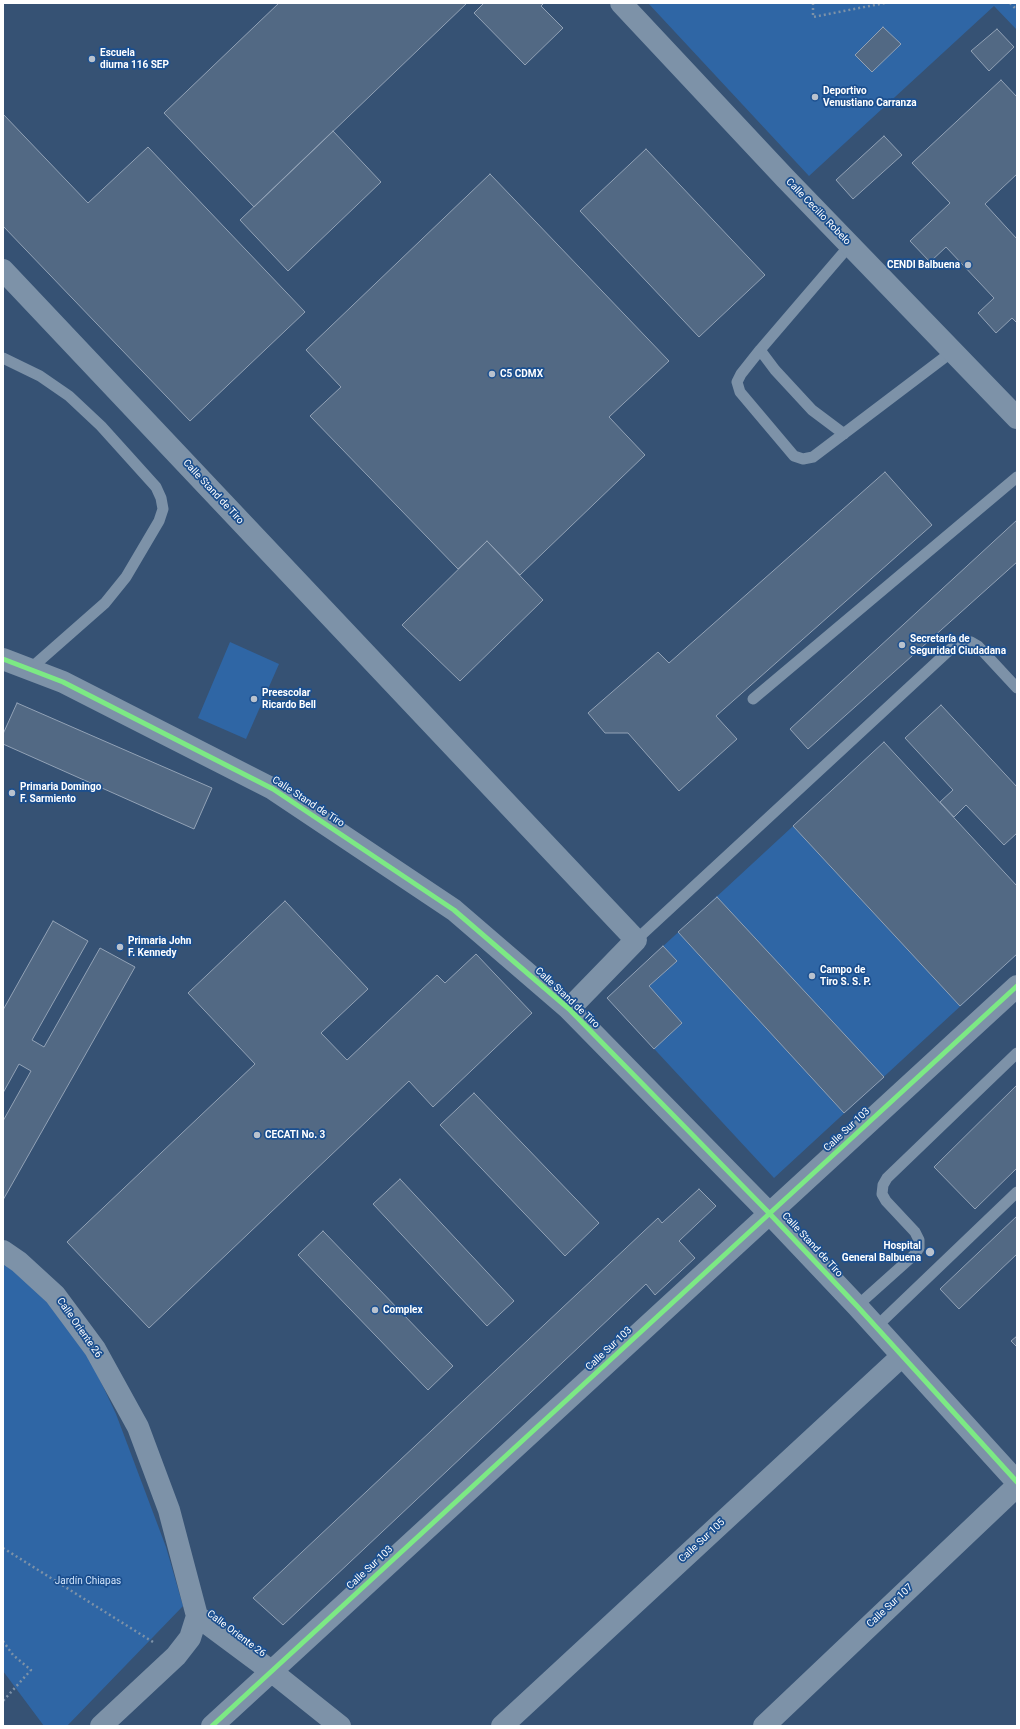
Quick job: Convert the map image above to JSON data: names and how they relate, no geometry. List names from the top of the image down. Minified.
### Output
{"streets":{"street":["Calle Cecilio Robelo","Calle Stand de Tiro","Calle Sur 103","Calle Oriente 26","Calle Sur 105","Calle Sur 107"]},"crossings":[["Calle Stand de Tiro","Calle Sur 103"],["Calle Stand de Tiro","Calle Sur 105"],["Calle Sur 103","Calle Oriente 26"]],"parks":["Jardín Chiapas"],"places":["Escuela diurna 116 SEP","Deportivo Venustiano Carranza","CENDI Balbuena","C5 CDMX","Secretaría de Seguridad Ciudadana","Preescolar Ricardo Bell","Primaria Domingo F. Sarmiento","Primaria John F. Kennedy","Campo de Tiro S. S. P.","CECATI No. 3","Hospital General Balbuena","Complex"]}
